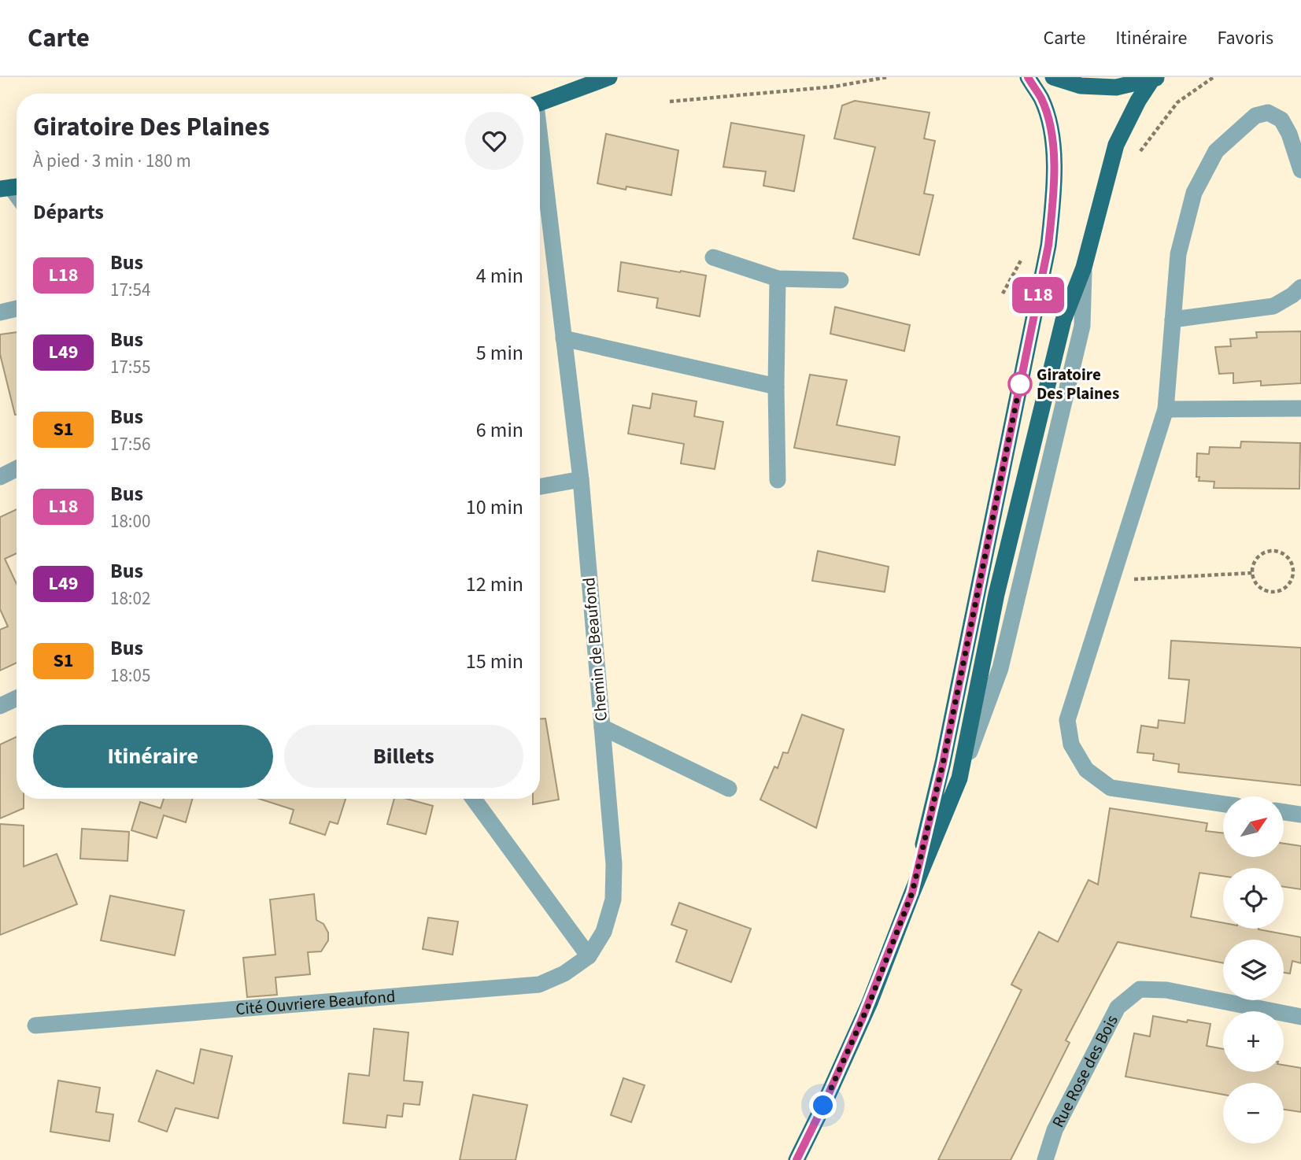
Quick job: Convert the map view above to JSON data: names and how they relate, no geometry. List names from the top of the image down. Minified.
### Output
{"streets":{"street":["Chemin de Beaufond","Cité Ouvriere Beaufond","Rue Rose des Bois"]},"crossings":[["Chemin de Beaufond","Cité Ouvriere Beaufond"]],"places":["Giratoire Des Plaines"],"lines":["bus line L18"],"north":"top right","page":{"header":"Carte","nav":["Carte","Itinéraire","Favoris"],"on_map":"L18","heading":[["Giratoire Des Plaines","À pied · 3 min · 180 m"],"Départs"],"list":[{"mark":"L18","name":"Bus","note":"17:54","value":"4 min"},{"mark":"L49","name":"Bus","note":"17:55","value":"5 min"},{"mark":"S1","name":"Bus","note":"17:56","value":"6 min"},{"mark":"L18","name":"Bus","note":"18:00","value":"10 min"},{"mark":"L49","name":"Bus","note":"18:02","value":"12 min"},{"mark":"S1","name":"Bus","note":"18:05","value":"15 min"}],"buttons":["Itinéraire","Billets"],"map_buttons":["+","−"]}}
